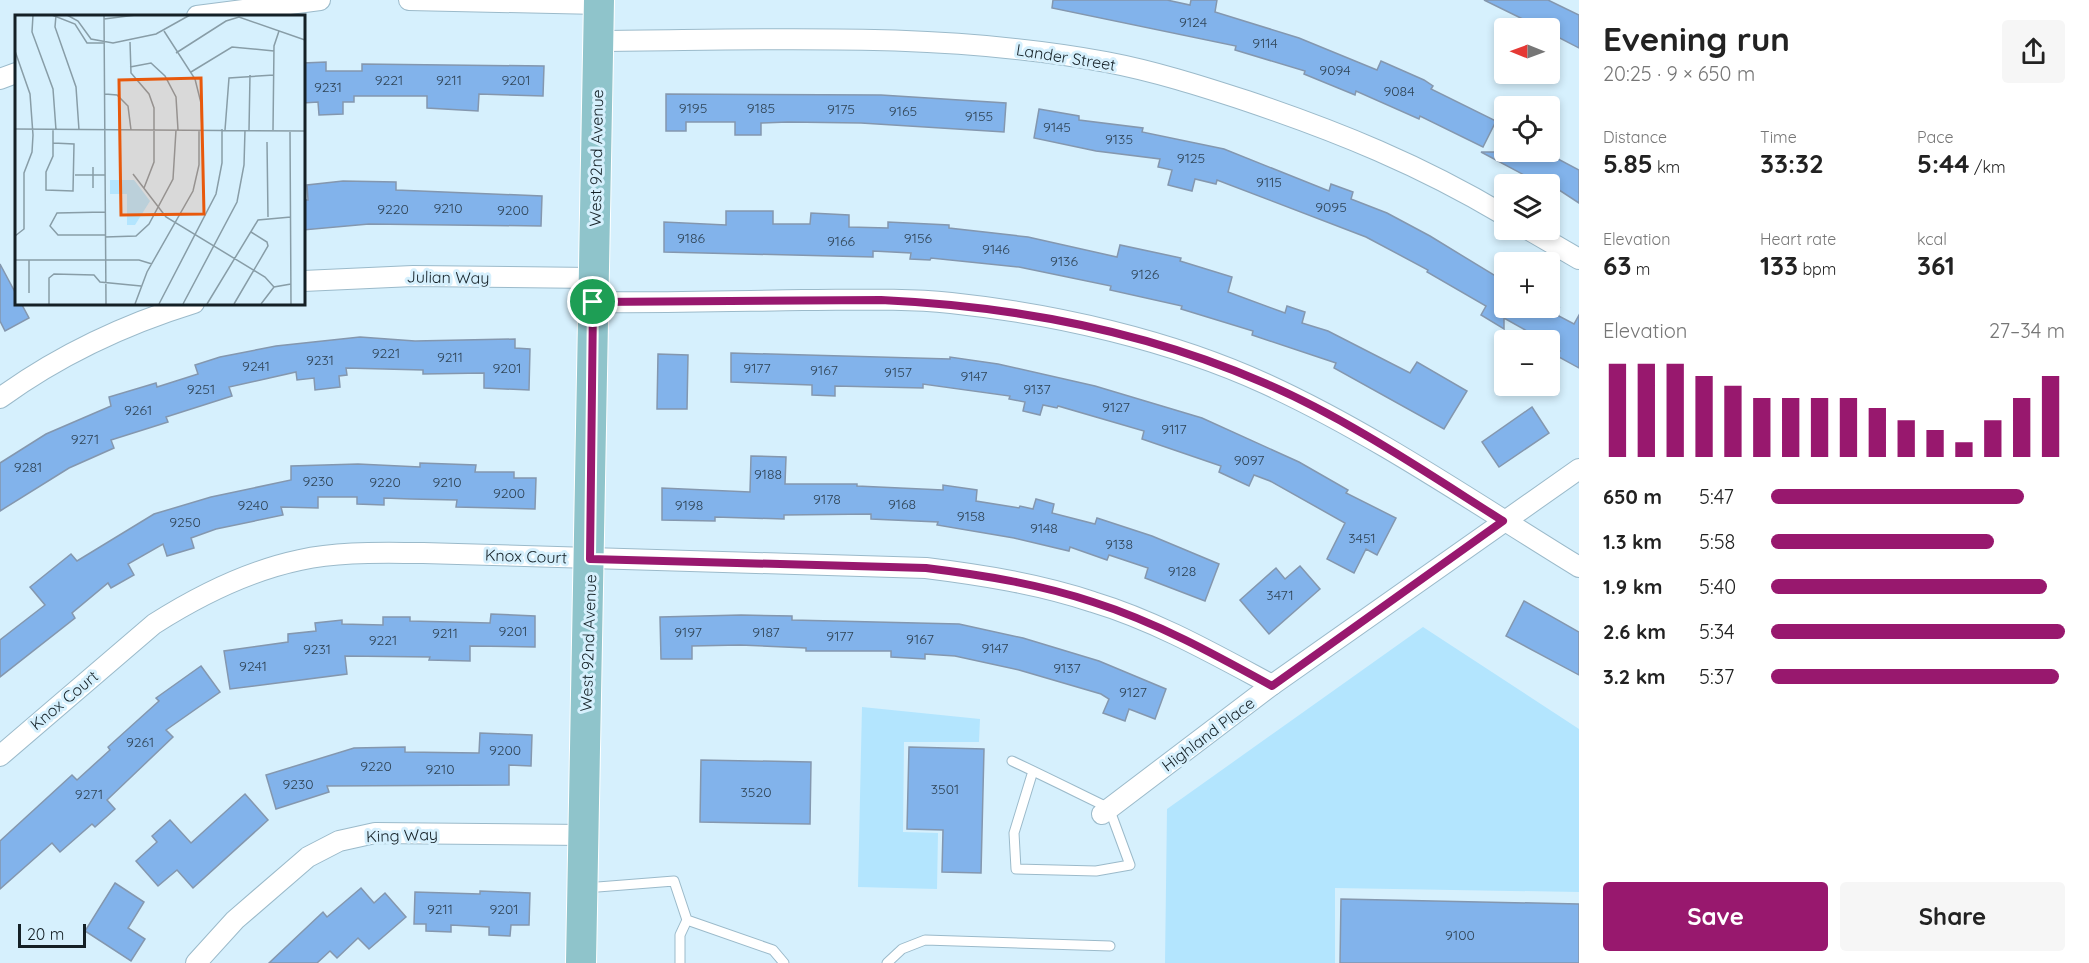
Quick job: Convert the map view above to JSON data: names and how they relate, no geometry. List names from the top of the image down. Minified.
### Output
{"streets":{"main road":["West 92nd Avenue"],"street":["Lander Street","Julian Way","Knox Court","Highland Place","King Way"]},"crossings":[["Lander Street","West 92nd Avenue"],["West 92nd Avenue","Julian Way"],["West 92nd Avenue","Knox Court"],["West 92nd Avenue","King Way"],["Julian Way","Highland Place"],["Knox Court","Highland Place"]],"house_numbers":["9124","9114","9094","9221","9211","9201","9231","9084","9195","9185","9175","9165","9155","9145","9135","9125","9115","9095","9210","9220","9200","9186","9156","9166","9146","9136","9126","9221","9211","9231","9241","9201","9177","9167","9157","9147","9251","9137","9127","9261","9117","9271","9097","9281","9188","9230","9220","9210","9200","9178","9168","9240","9198","9158","9250","9148","3451","9138","9128","3471","9201","9197","9187","9211","9177","9167","9221","9147","9231","9241","9137","9127","9261","9200","9220","9210","9230","3501","3520","9271","9211","9201","9100"],"scale_bar":"20 m","north":"left","page":{"heading":["Evening run","20:25 · 9 × 650 m"],"map_buttons":["+","−"],"stats":[["Distance","5.85 km"],["Time","33:32"],["Pace","5:44 /km"],["Elevation","63 m"],["Heart rate","133 bpm"],["kcal","361"]],"chart":["Elevation","27–34 m"],"list":[{"name":"650 m","note":"5:47"},{"name":"1.3 km","note":"5:58"},{"name":"1.9 km","note":"5:40"},{"name":"2.6 km","note":"5:34"},{"name":"3.2 km","note":"5:37"}],"buttons":["Save","Share"],"scale":"20 m"}}
